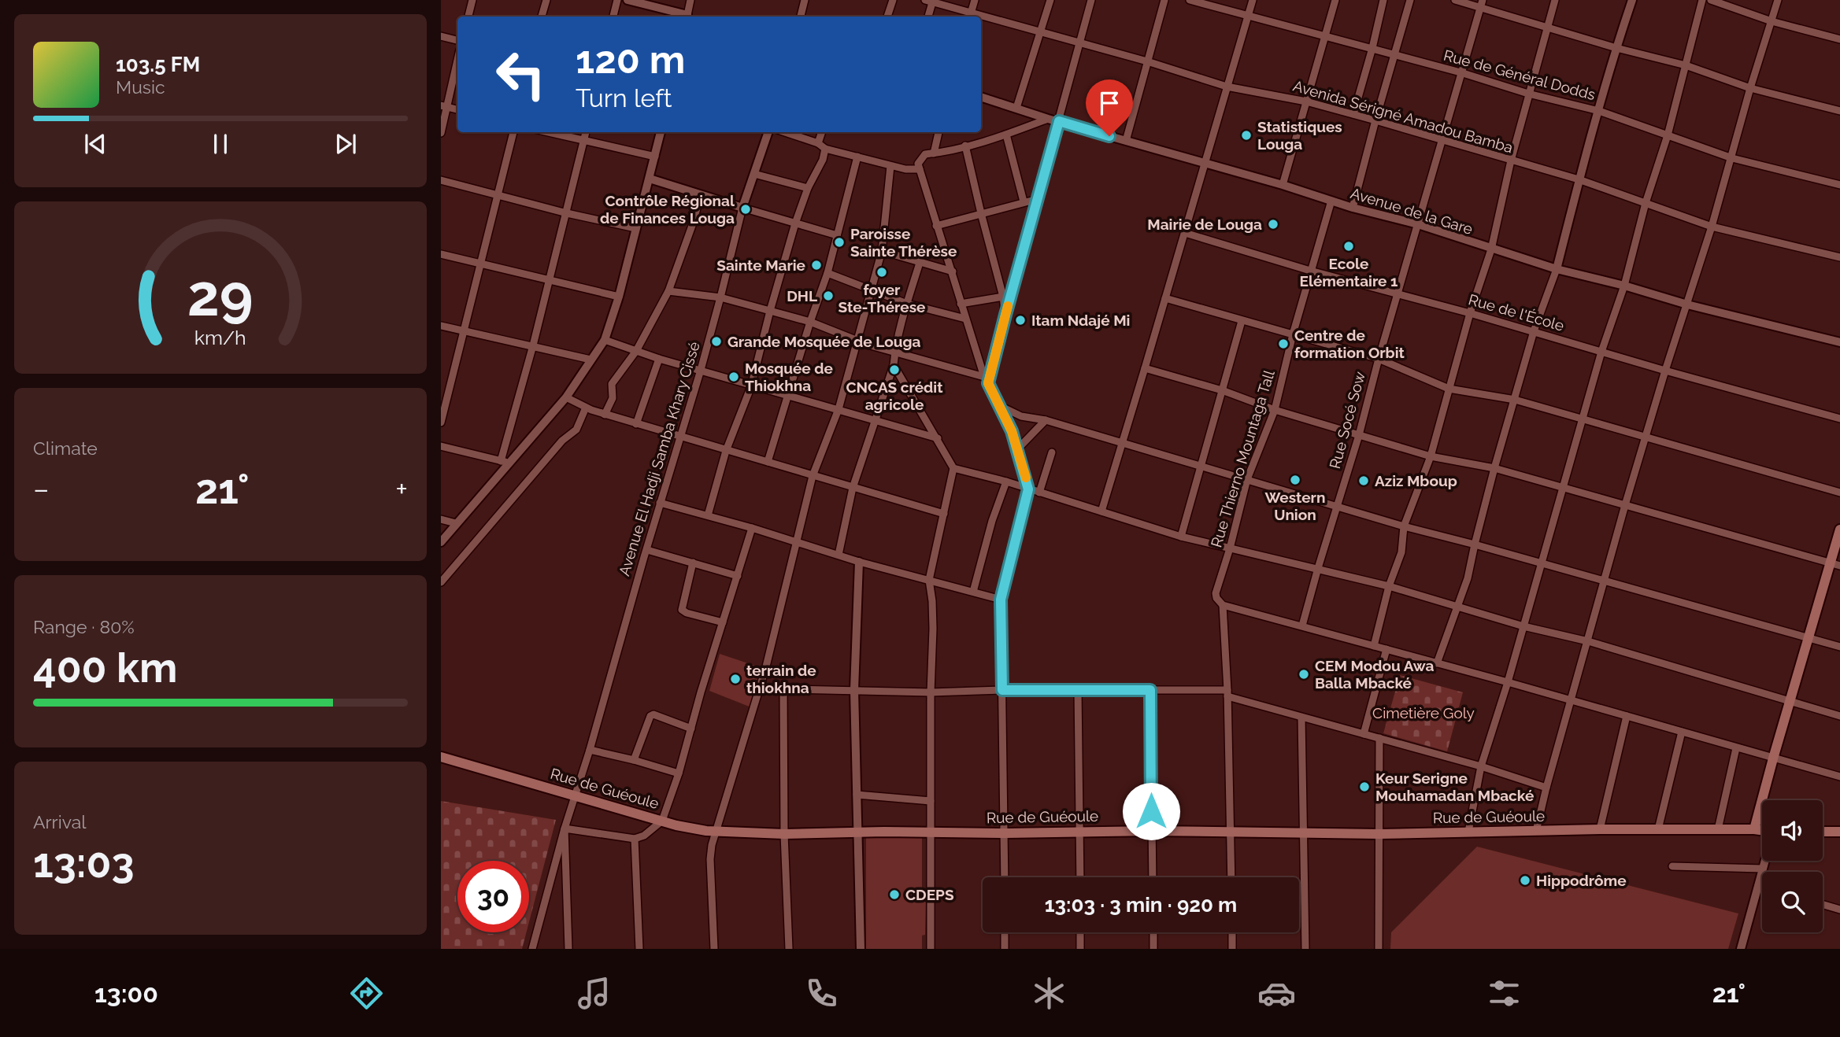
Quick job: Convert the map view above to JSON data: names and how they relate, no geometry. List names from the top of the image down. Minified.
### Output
{"streets":{"main road":["Rue de Guéoule"],"street":["Rue de Général Dodds","Avenida Sérigné Amadou Bamba","Avenue de la Gare","Rue de l'École","Rue Socé Sow","Avenue El Hadji Samba Khary Cissé","Rue Thierno Mountaga Tall"]},"crossings":[["Rue de Général Dodds","Rue Socé Sow"],["Avenida Sérigné Amadou Bamba","Rue Socé Sow"],["Avenue de la Gare","Rue Socé Sow"],["Avenue de la Gare","Rue Thierno Mountaga Tall"],["Rue de l'École","Rue Socé Sow"],["Rue de l'École","Rue Thierno Mountaga Tall"],["Avenue El Hadji Samba Khary Cissé","Rue de Guéoule"]],"parks":["Cimetière Goly"],"places":["Statistiques Louga","Contrôle Régional de Finances Louga","Mairie de Louga","Paroisse Sainte Thérèse","Ecole Elémentaire 1","Sainte Marie","foyer Ste-Thérese","DHL","Itam Ndajé Mi","Grande Mosquée de Louga","Centre de formation Orbit","CNCAS crédit agricole","Mosquée de Thiokhna","Western Union","Aziz Mboup","CEM Modou Awa Balla Mbacké","terrain de thiokhna","Keur Serigne Mouhamadan Mbacké","Hippodrôme","CDEPS"],"page":{"turn":["120 m","Turn left"],"song":["103.5 FM","Music"],"tile":["Climate",["Range · 80%","400 km"],["Arrival","13:03"]],"heat":["−","21°","+"],"limit":"30","trip":"13:03 · 3 min · 920 m","tabs":["13:00","21°"],"gauge":["29","km/h"]}}
